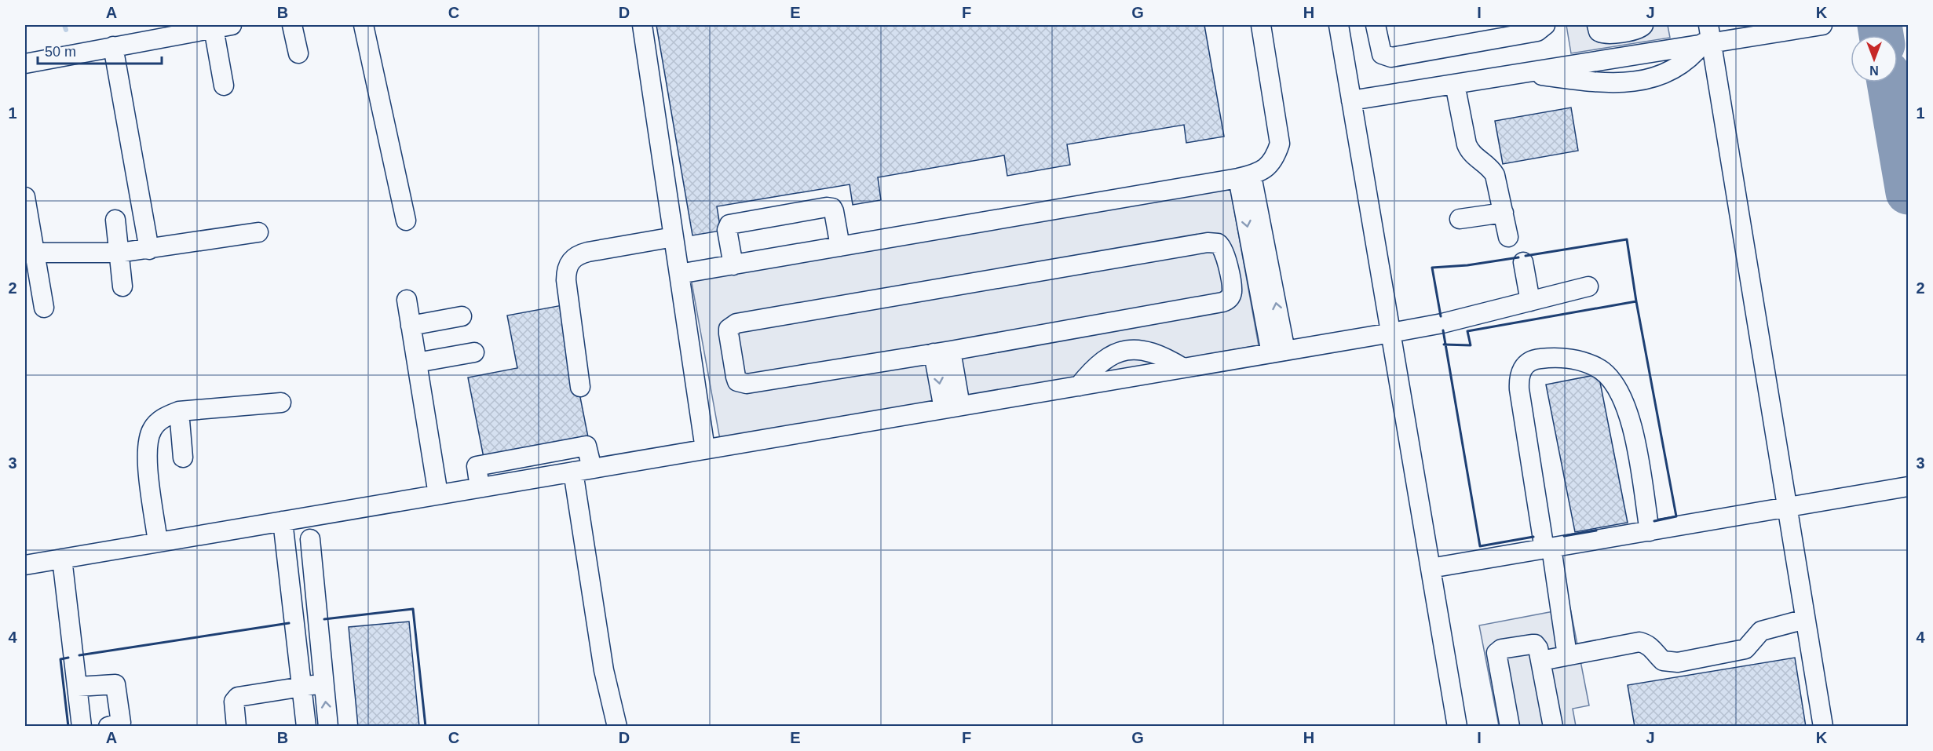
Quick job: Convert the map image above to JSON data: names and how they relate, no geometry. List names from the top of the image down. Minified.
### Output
{"scale_bar":"50 m","north":"bottom","grid":{"columns":["A","B","C","D","E","F","G","H","I","J","K"],"rows":["1","2","3","4"]}}
